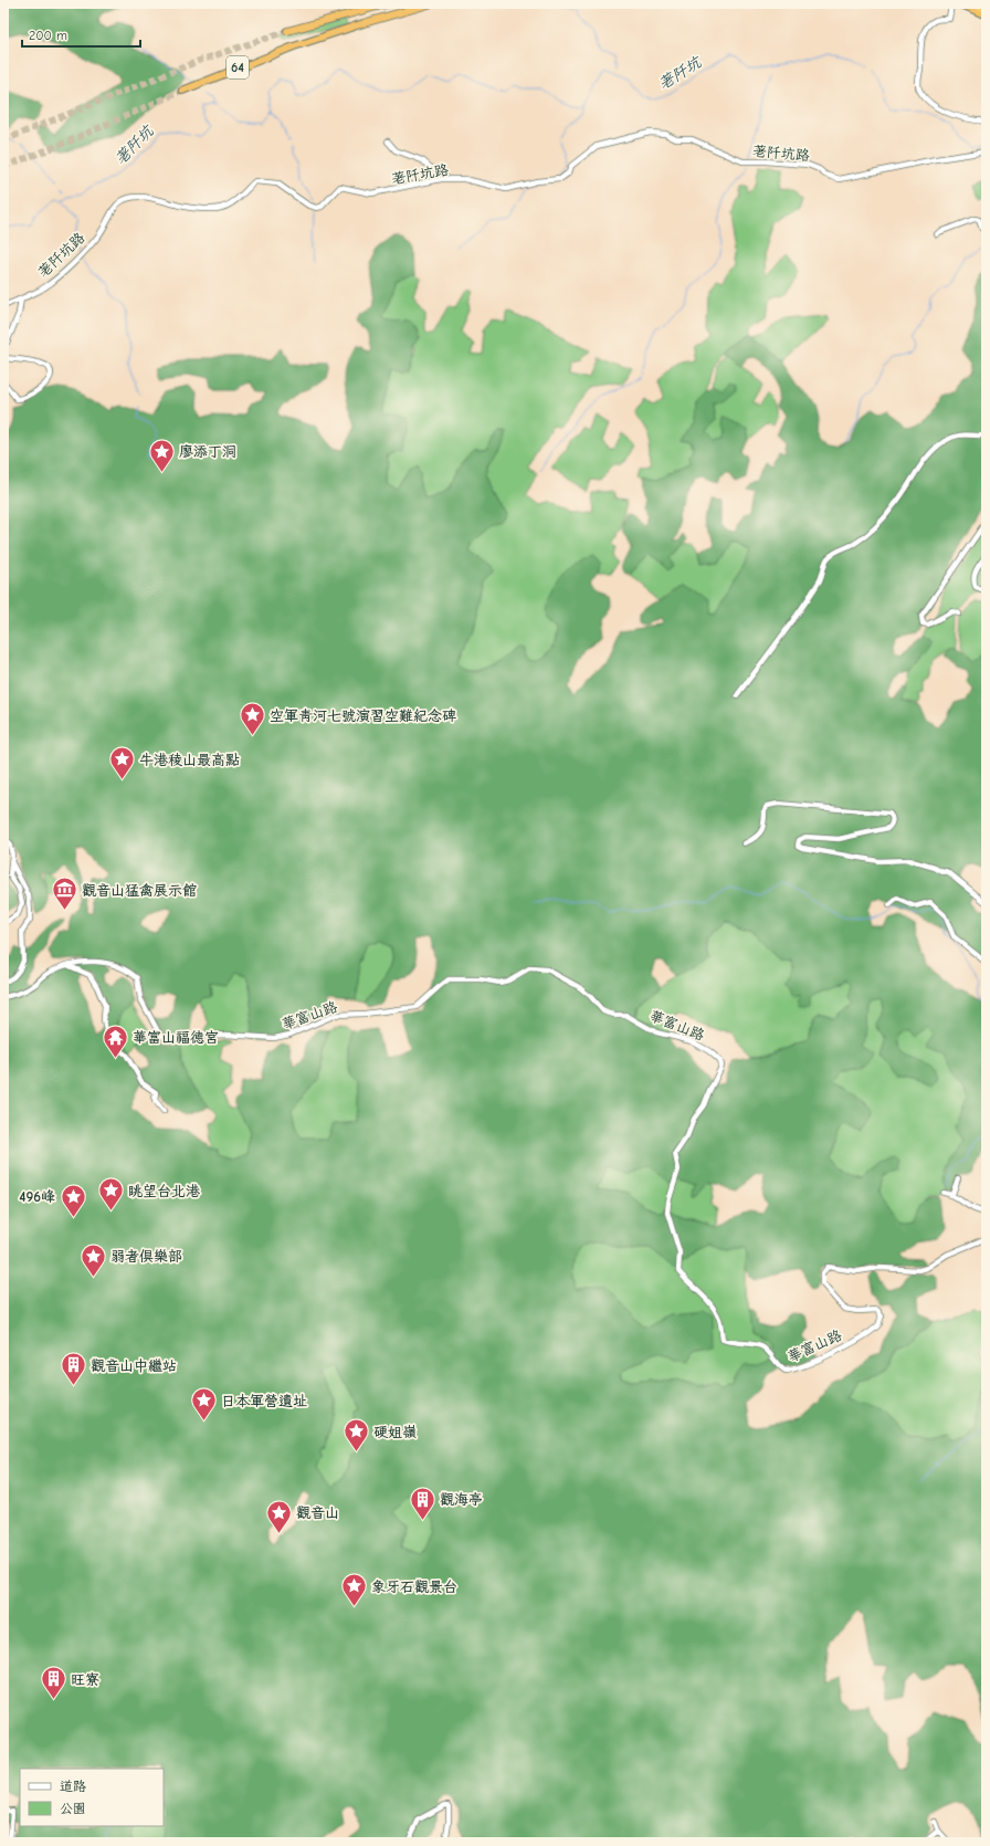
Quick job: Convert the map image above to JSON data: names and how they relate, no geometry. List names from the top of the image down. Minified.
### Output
{"streets":{"highway":["64"],"street":["荖阡坑路","華富山路"]},"water":["荖阡坑"],"places":{"place":["廖添丁洞","空軍青河七號演習空難紀念碑","牛港稜山最高點","眺望台北港","496峰","弱者俱樂部","日本軍營遺址","硬姐嶺","觀音山","象牙石觀景台"],"museum":["觀音山猛禽展示館"],"temple":["華富山福德宮"],"building":["觀音山中繼站","觀海亭","旺寮"]},"legend":["道路","公園"],"scale_bar":"200 m"}
